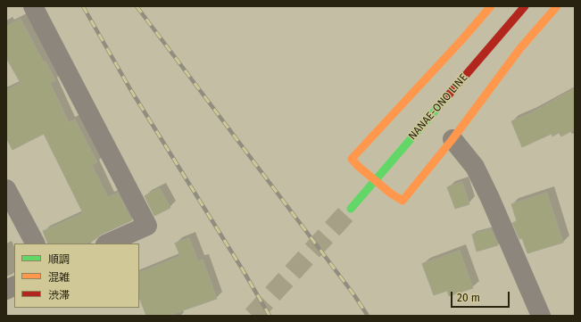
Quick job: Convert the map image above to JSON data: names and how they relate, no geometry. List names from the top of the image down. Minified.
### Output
{"streets":{"street":["NANAE-ONO LINE"]},"legend":["順調","混雑","渋滞"],"scale_bar":"20 m"}
